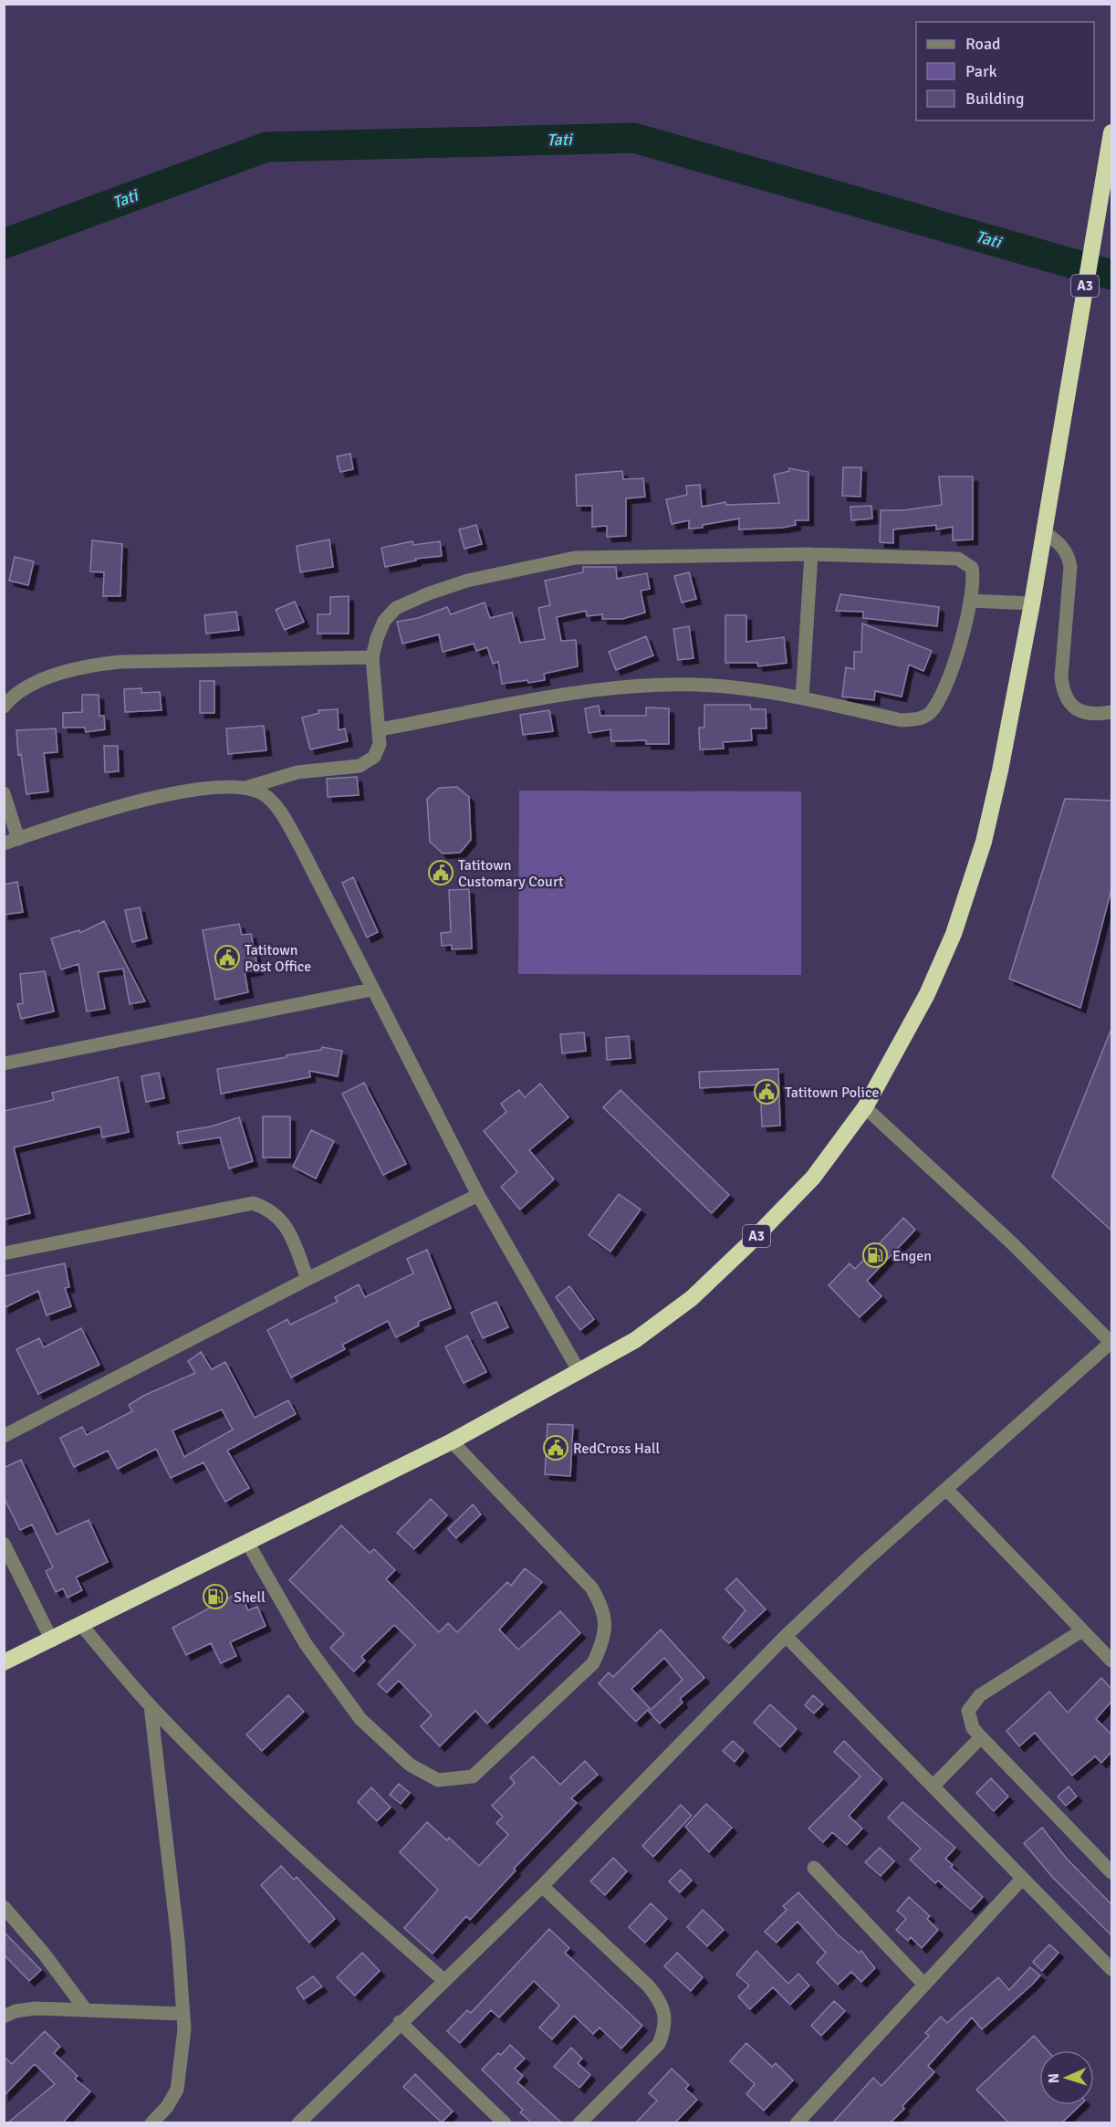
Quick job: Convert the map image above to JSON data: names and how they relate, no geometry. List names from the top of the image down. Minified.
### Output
{"streets":{"highway":["A3"]},"water":["Tati"],"places":{"public building":["Tatitown Customary Court","Tatitown Post Office","Tatitown Police","RedCross Hall"],"fuel station":["Engen","Shell"]},"legend":["Road","Park","Building"],"north":"left"}
